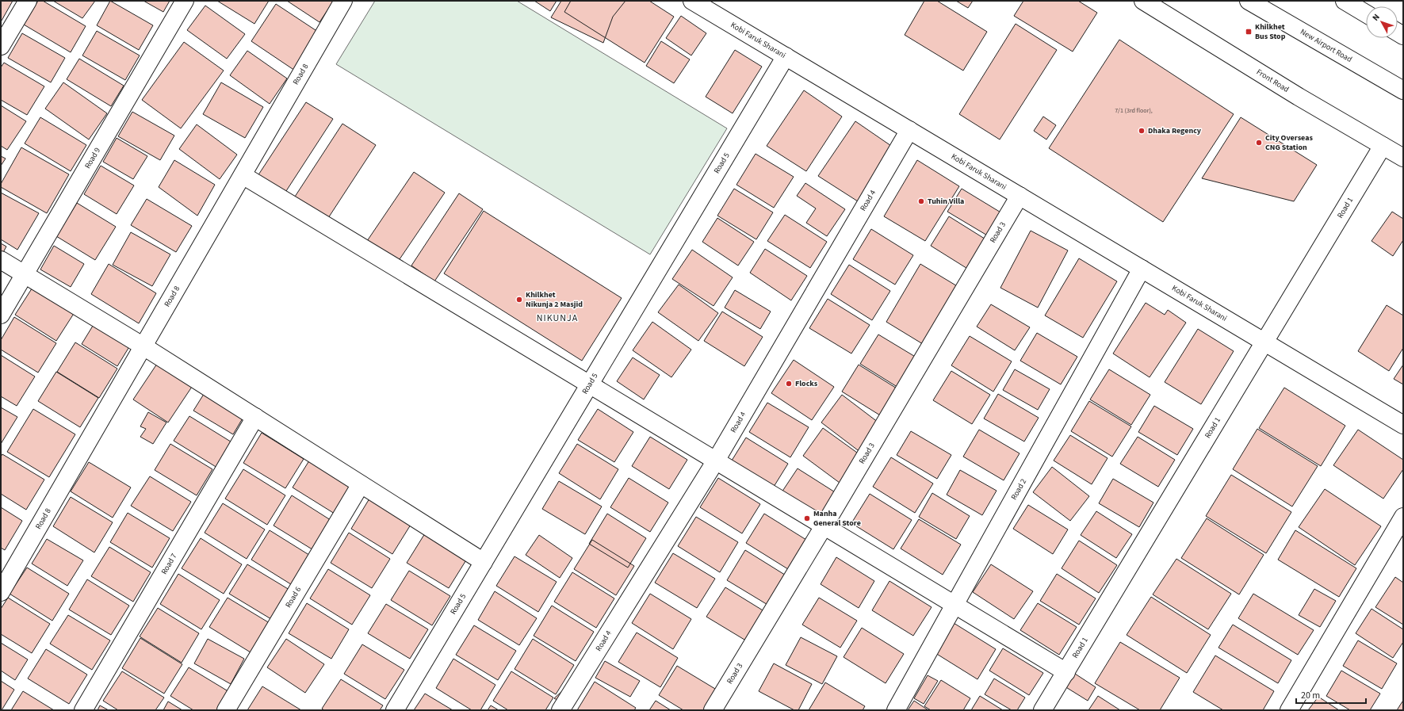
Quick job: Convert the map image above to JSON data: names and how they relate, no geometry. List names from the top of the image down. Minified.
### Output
{"streets":{"main road":["Kobi Faruk Sharani","New Airport Road","Road 8","Front Road","Road 9","Road 5","Road 4","Road 1","Road 3","Road 2","Road 7","Road 6"]},"crossings":[["Kobi Faruk Sharani","Road 5"],["Kobi Faruk Sharani","Road 4"],["Kobi Faruk Sharani","Road 1"],["Kobi Faruk Sharani","Road 3"],["Kobi Faruk Sharani","Road 2"],["Front Road","Road 1"]],"districts":["NIKUNJA"],"places":{"transit":["Khilkhet Bus Stop"],"other":["Dhaka Regency","City Overseas CNG Station","Tuhin Villa","Khilkhet Nikunja 2 Masjid","Flocks","Manha General Store"]},"house_numbers":["7/1 (3rd floor),"],"scale_bar":"20 m","north":"top left"}
